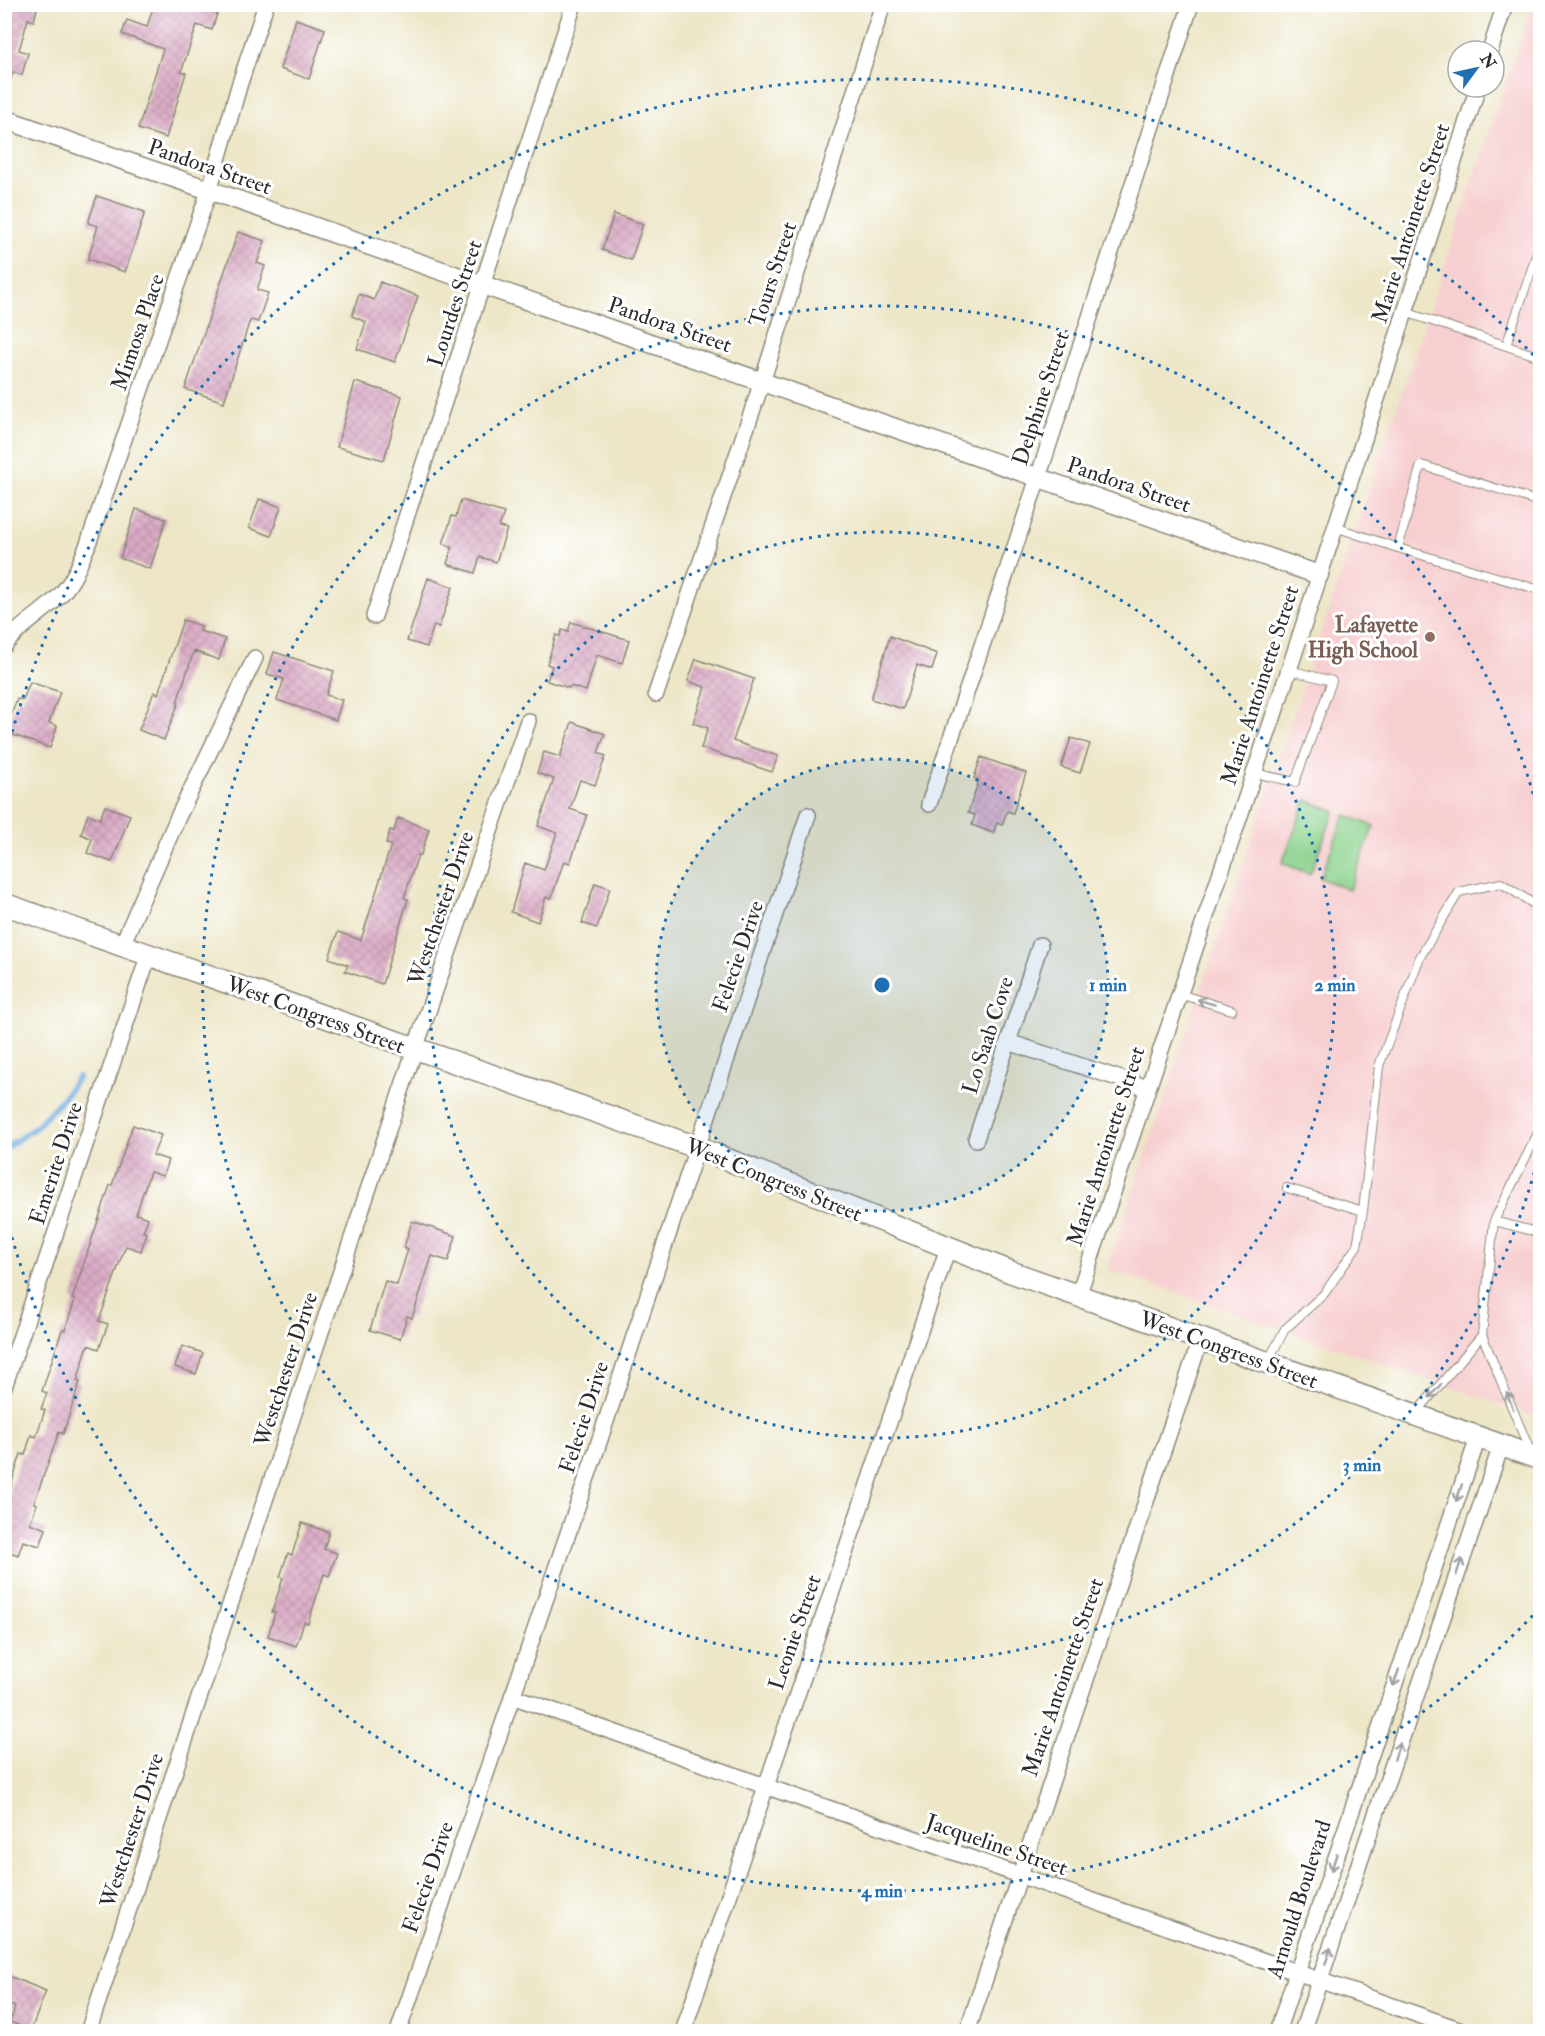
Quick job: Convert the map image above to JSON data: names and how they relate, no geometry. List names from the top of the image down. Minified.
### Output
{"streets":{"main road":["West Congress Street"],"street":["Pandora Street","Marie Antoinette Street","Tours Street","Lourdes Street","Mimosa Place","Delphine Street","Westchester Drive","Felecie Drive","Lo Saab Cove","Emerite Drive","Leonie Street","Jacqueline Street","Arnould Boulevard"]},"crossings":[["Pandora Street","Marie Antoinette Street"],["Pandora Street","Tours Street"],["Pandora Street","Lourdes Street"],["Pandora Street","Mimosa Place"],["Pandora Street","Delphine Street"],["Marie Antoinette Street","West Congress Street"],["Marie Antoinette Street","Jacqueline Street"],["Westchester Drive","West Congress Street"],["Felecie Drive","West Congress Street"],["Felecie Drive","Jacqueline Street"],["West Congress Street","Emerite Drive"],["West Congress Street","Leonie Street"],["West Congress Street","Arnould Boulevard"],["Leonie Street","Jacqueline Street"],["Jacqueline Street","Arnould Boulevard"]],"places":["Lafayette High School"],"north":"top right","rings":["1 min","2 min","3 min","4 min"]}
